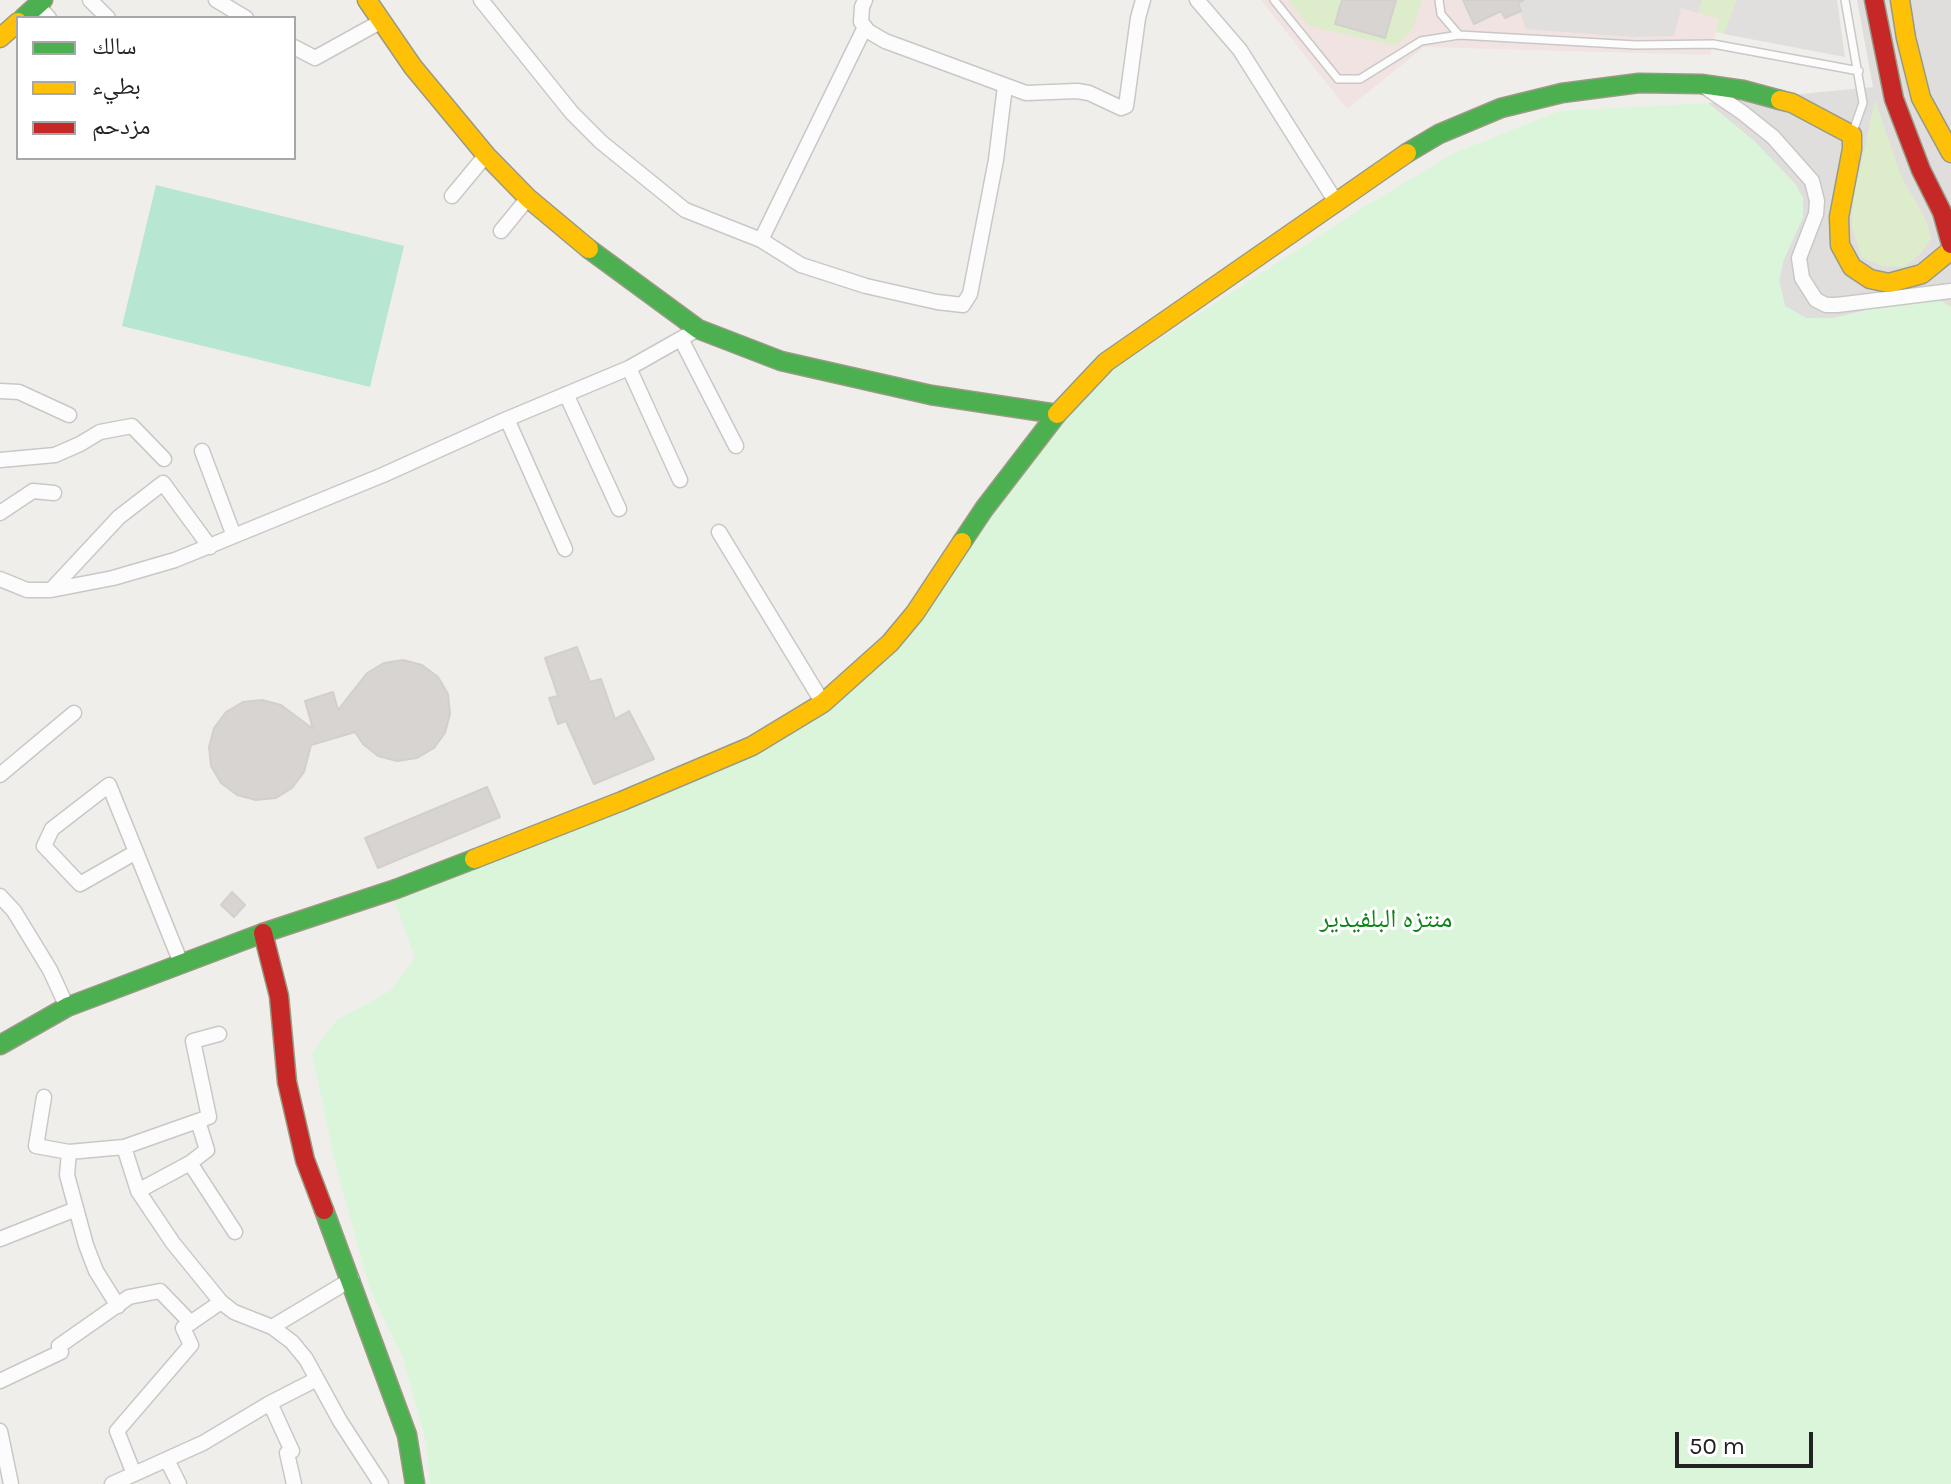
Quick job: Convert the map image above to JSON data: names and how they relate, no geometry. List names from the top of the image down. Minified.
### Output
{"parks":["منتزه البلفيدير"],"legend":["سالك","بطيء","مزدحم"],"scale_bar":"50 m"}
